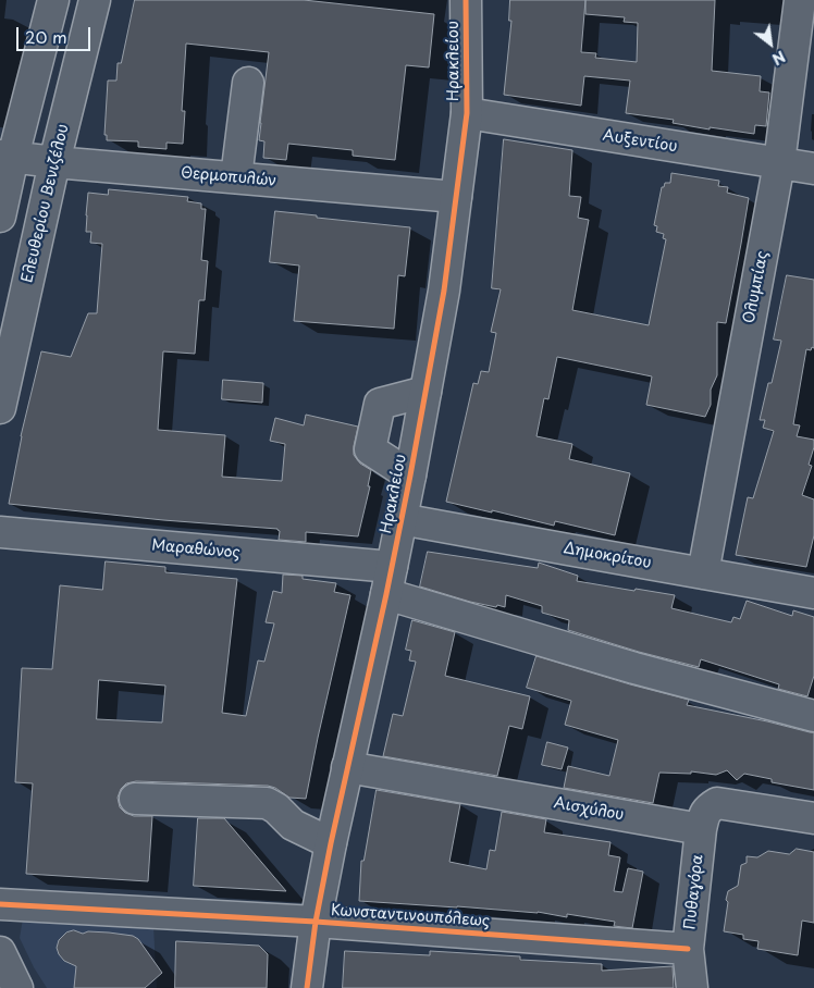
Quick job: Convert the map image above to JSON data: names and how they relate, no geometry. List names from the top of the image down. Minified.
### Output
{"streets":{"street":["Ηρακλείου","Αυξεντίου","Θερμοπυλών","Ελευθερίου Βενιζέλου","Ολυμπίας","Μαραθώνος","Δημοκρίτου","Αισχύλου","Πυθαγόρα","Κωνσταντινουπόλεως"]},"crossings":[["Ηρακλείου","Αυξεντίου"],["Ηρακλείου","Θερμοπυλών"],["Ηρακλείου","Μαραθώνος"],["Ηρακλείου","Δημοκρίτου"],["Ηρακλείου","Αισχύλου"],["Ηρακλείου","Κωνσταντινουπόλεως"],["Αυξεντίου","Ολυμπίας"],["Θερμοπυλών","Ελευθερίου Βενιζέλου"],["Ολυμπίας","Δημοκρίτου"],["Αισχύλου","Πυθαγόρα"],["Πυθαγόρα","Κωνσταντινουπόλεως"]],"scale_bar":"20 m","north":"bottom right"}
